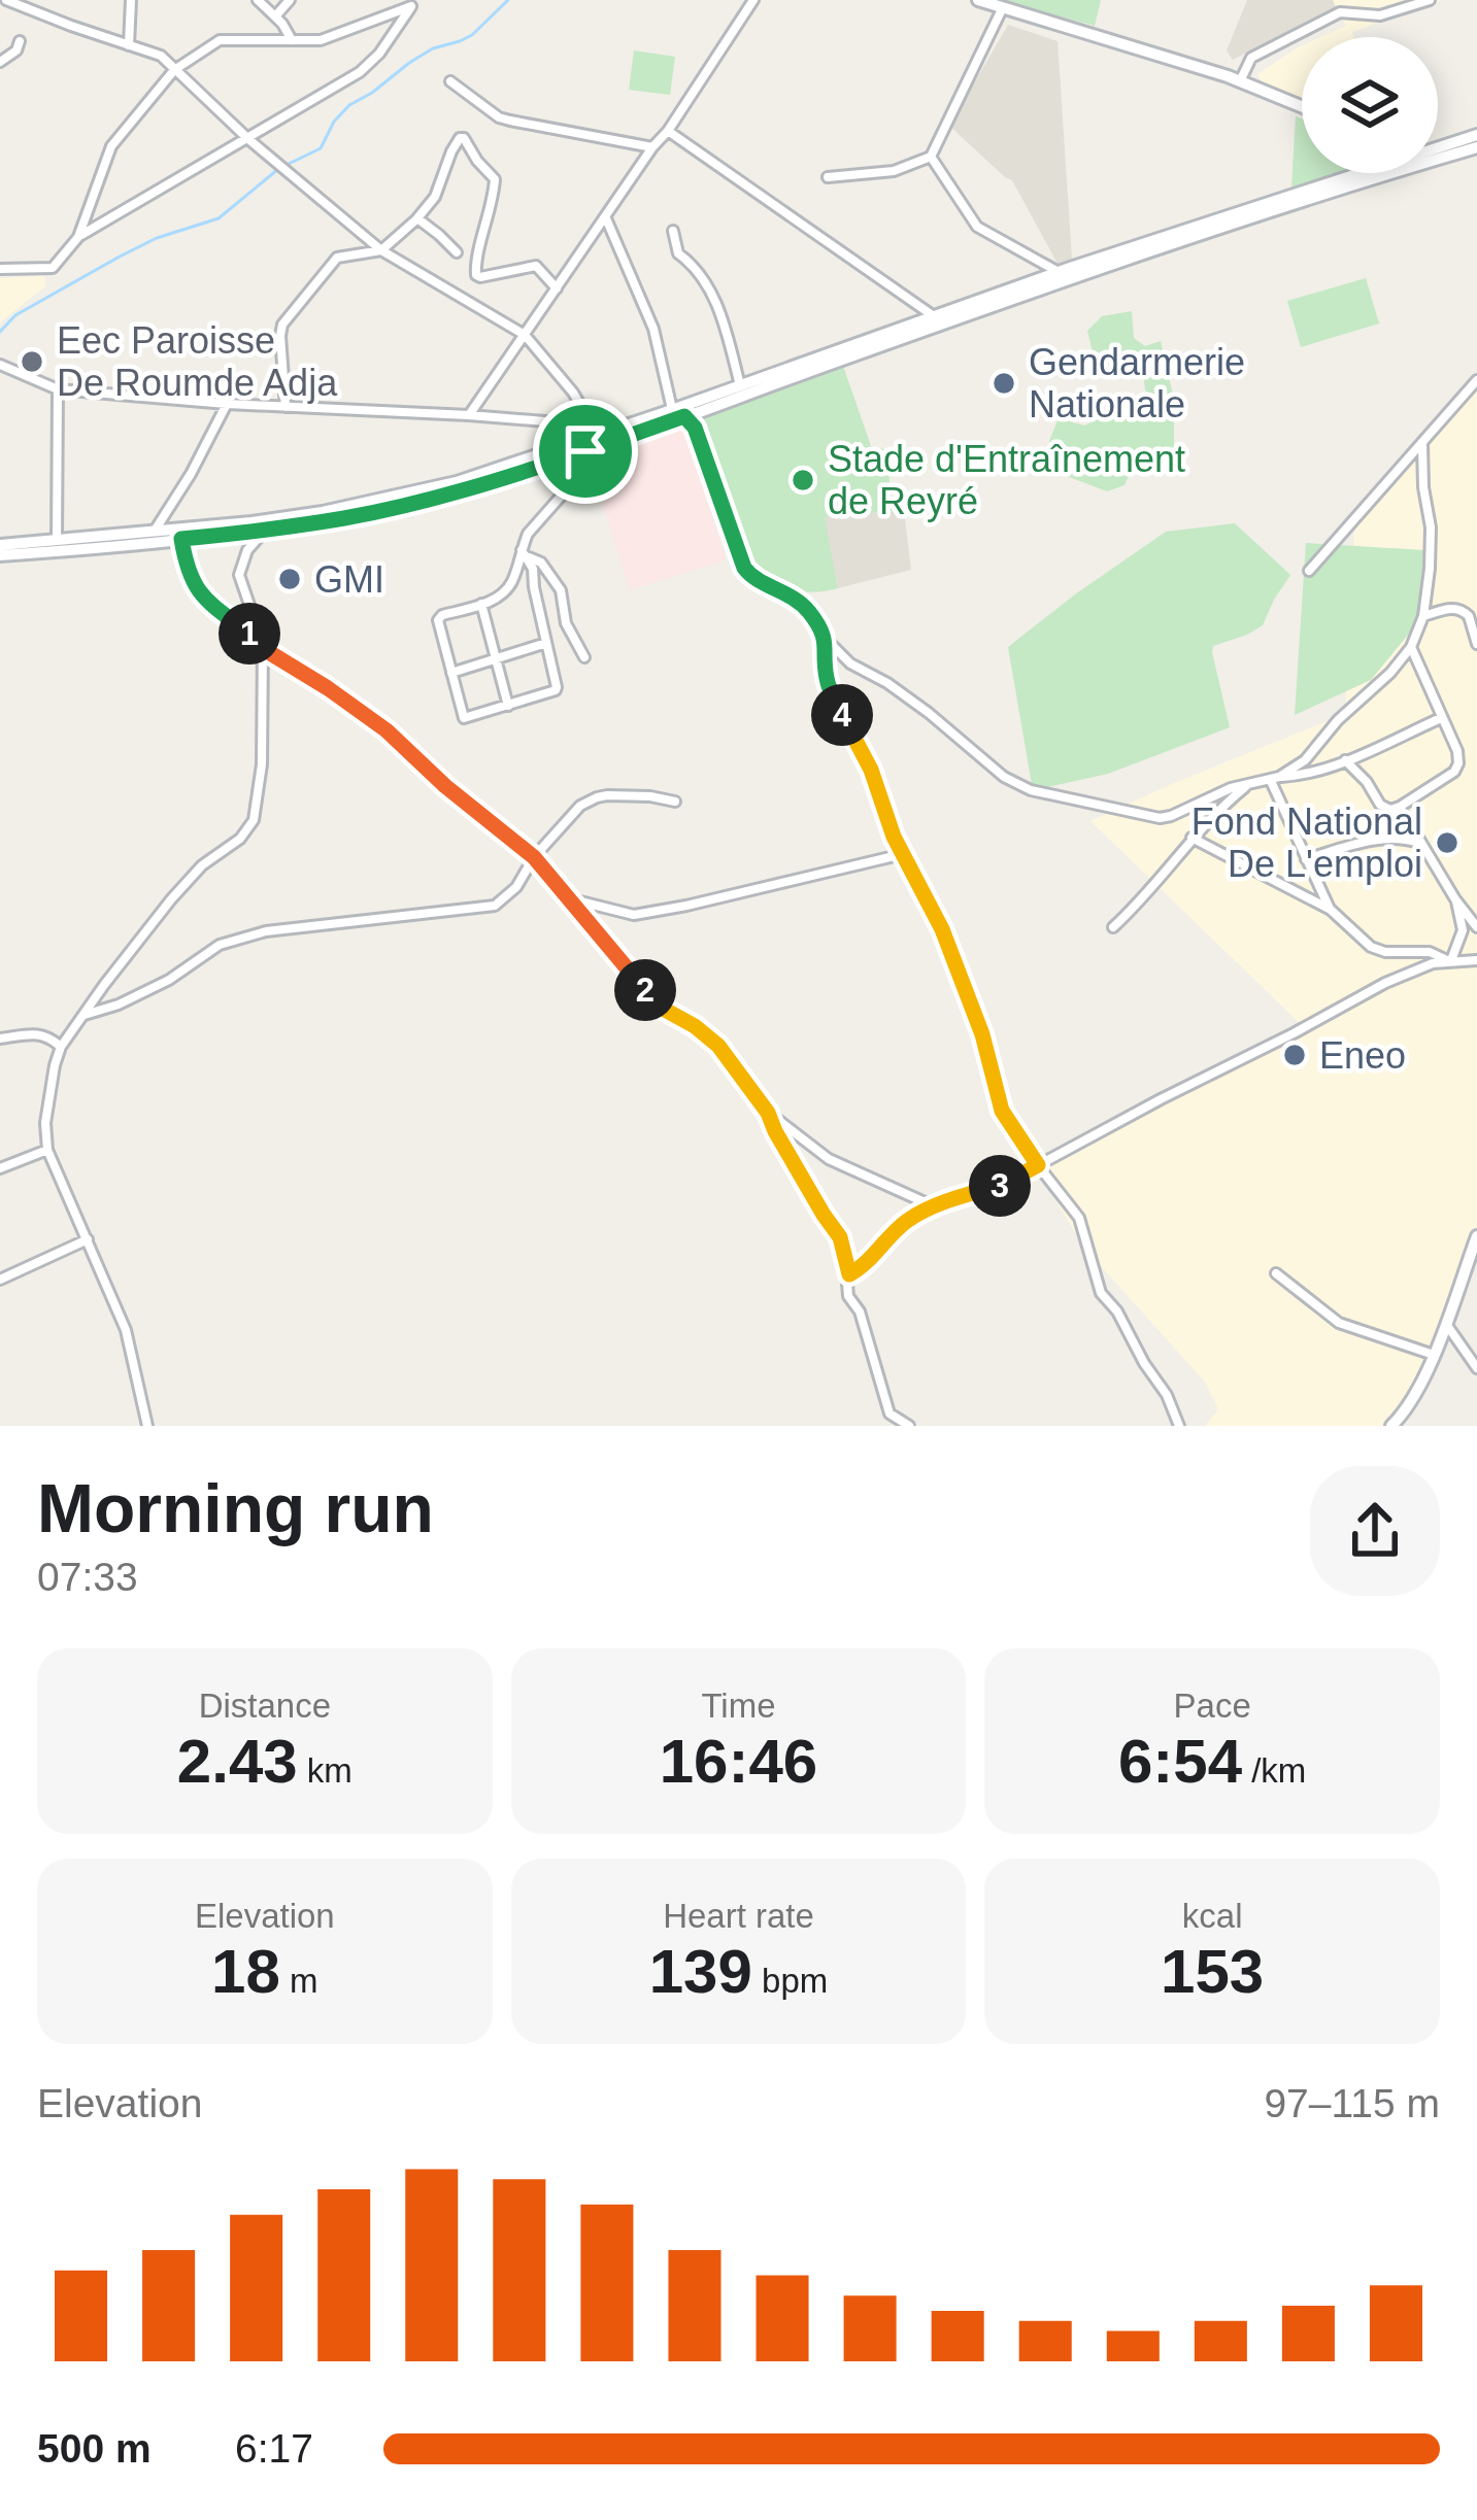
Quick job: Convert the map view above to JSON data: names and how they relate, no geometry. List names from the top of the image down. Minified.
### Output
{"places":["Eec Paroisse De Roumde Adja","Gendarmerie Nationale","Stade d'Entraînement de Reyré","GMI","Fond National De L'emploi","Eneo"],"page":{"pins":["1","4","2","3"],"heading":["Morning run","07:33"],"stats":[["Distance","2.43 km"],["Time","16:46"],["Pace","6:54 /km"],["Elevation","18 m"],["Heart rate","139 bpm"],["kcal","153"]],"chart":["Elevation","97–115 m"],"list":[{"name":"500 m","note":"6:17"}]}}
